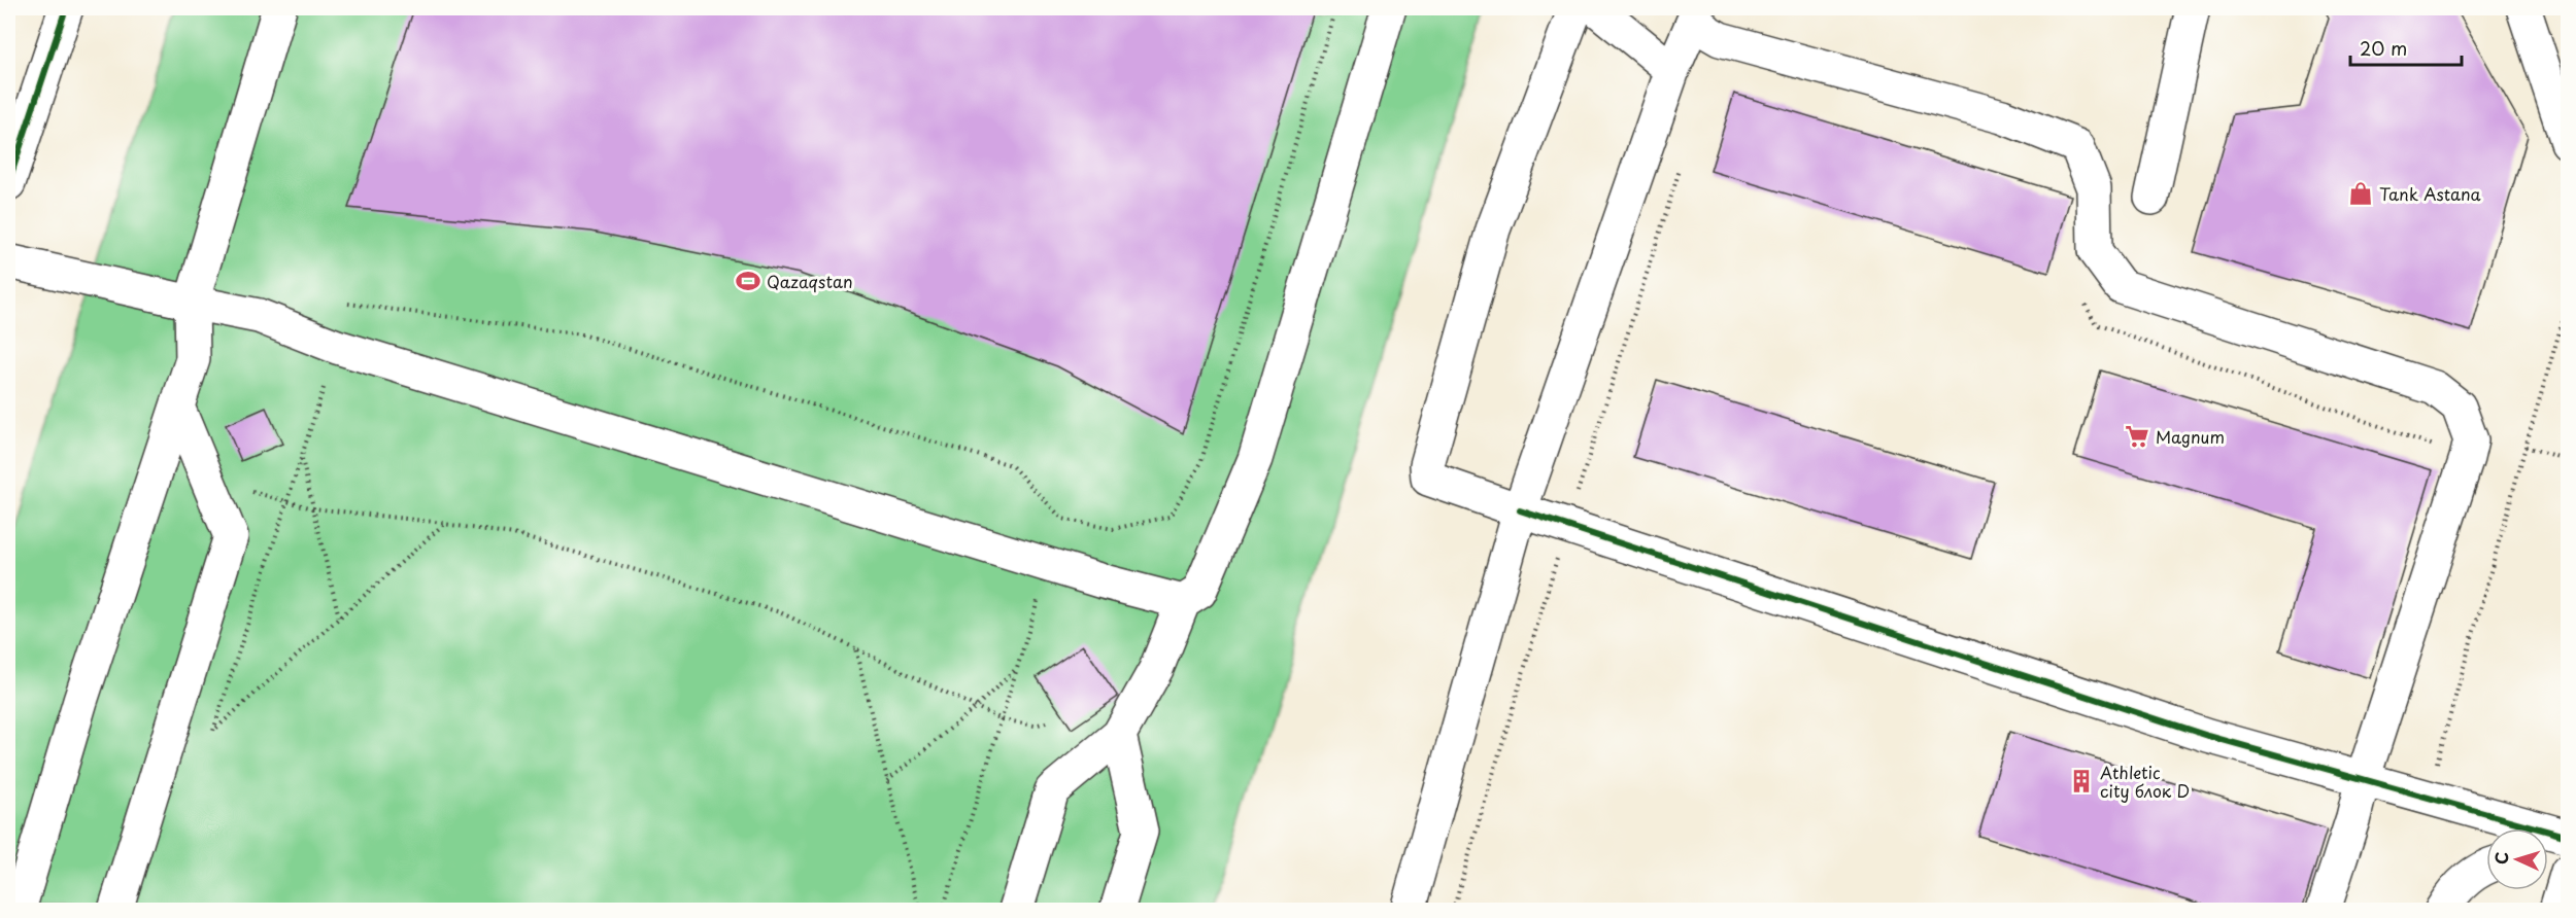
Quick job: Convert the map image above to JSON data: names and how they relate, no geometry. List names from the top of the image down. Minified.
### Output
{"places":{"shop":["Tank Astana"],"sports":["Qazaqstan"],"supermarket":["Magnum"],"building":["Athletic city блок D"]},"scale_bar":"20 m","north":"left"}
